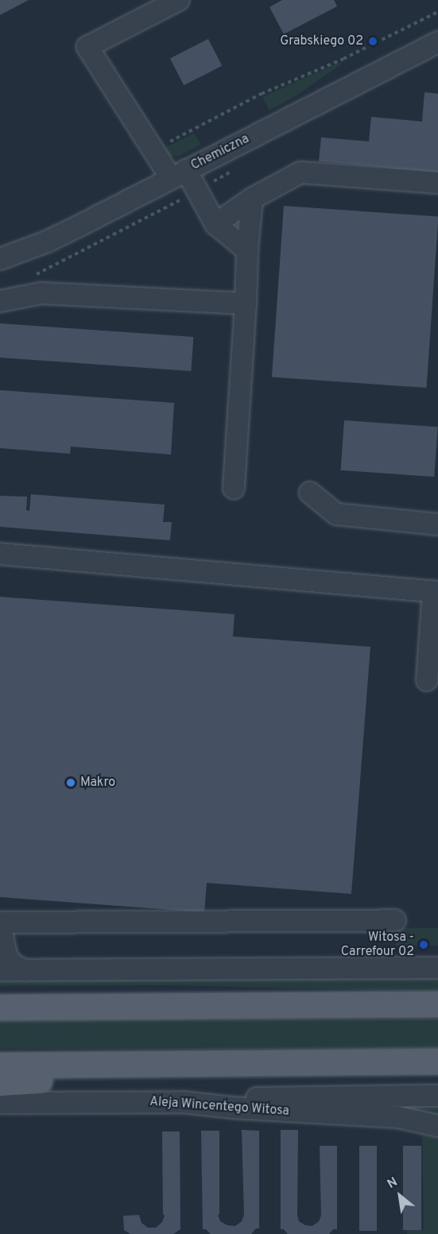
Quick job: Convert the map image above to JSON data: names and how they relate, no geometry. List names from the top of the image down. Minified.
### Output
{"streets":{"street":["Chemiczna","Aleja Wincentego Witosa"]},"places":["Grabskiego 02","Makro","Witosa - Carrefour 02"],"north":"top left"}
